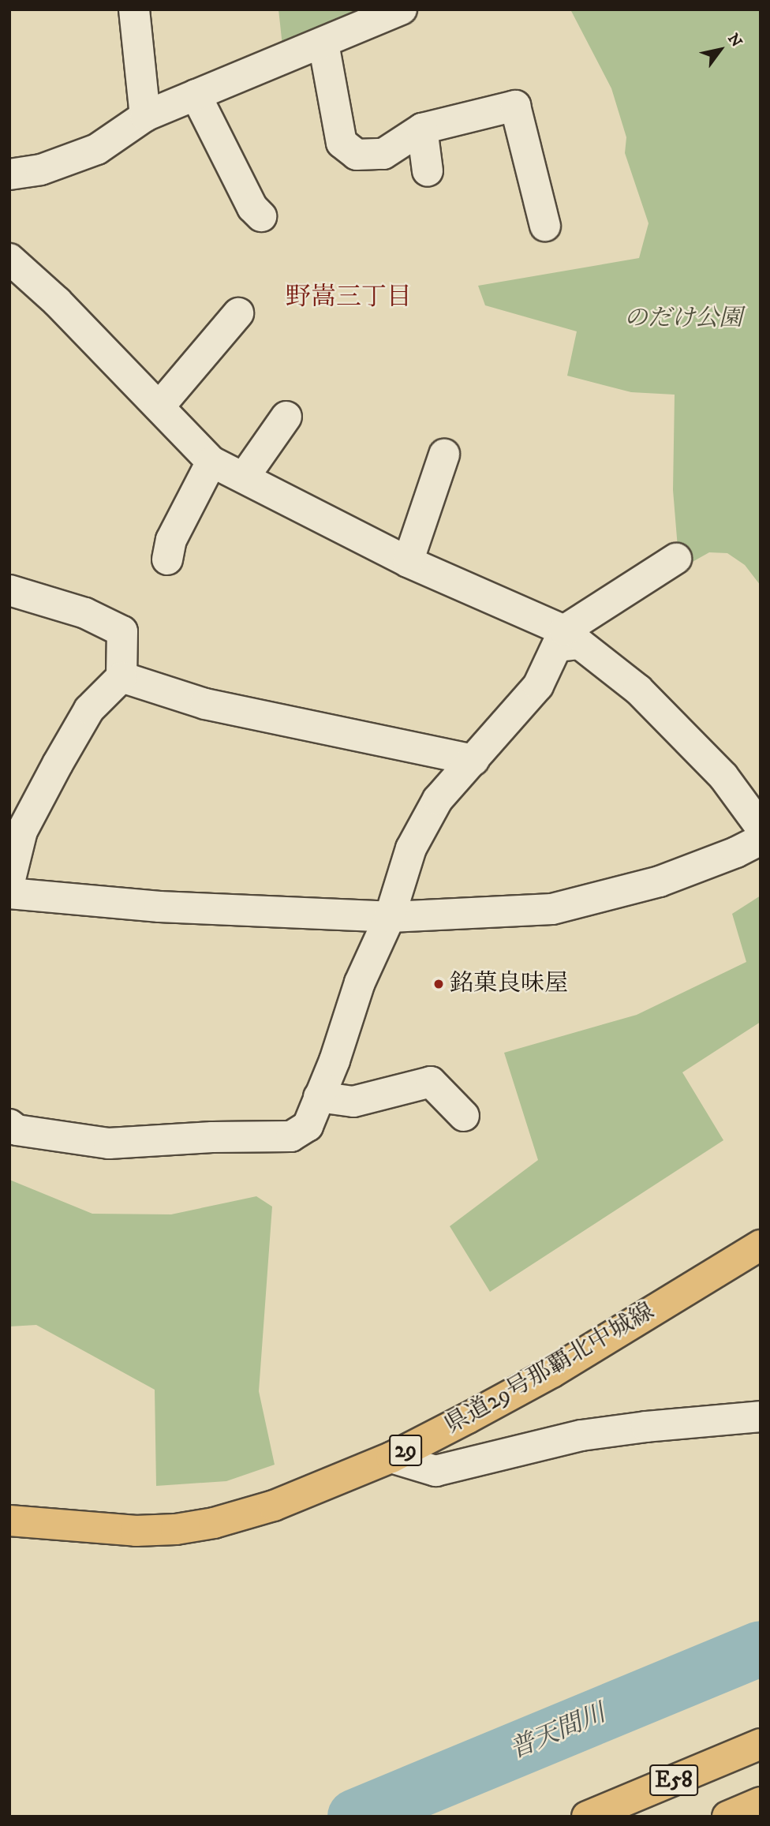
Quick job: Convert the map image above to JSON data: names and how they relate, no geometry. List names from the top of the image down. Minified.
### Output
{"streets":{"main road":["県道29号那覇北中城線","29","E58"]},"districts":["野嵩三丁目"],"water":["普天間川"],"parks":["のだけ公園"],"places":["銘菓良味屋"],"north":"top right"}
